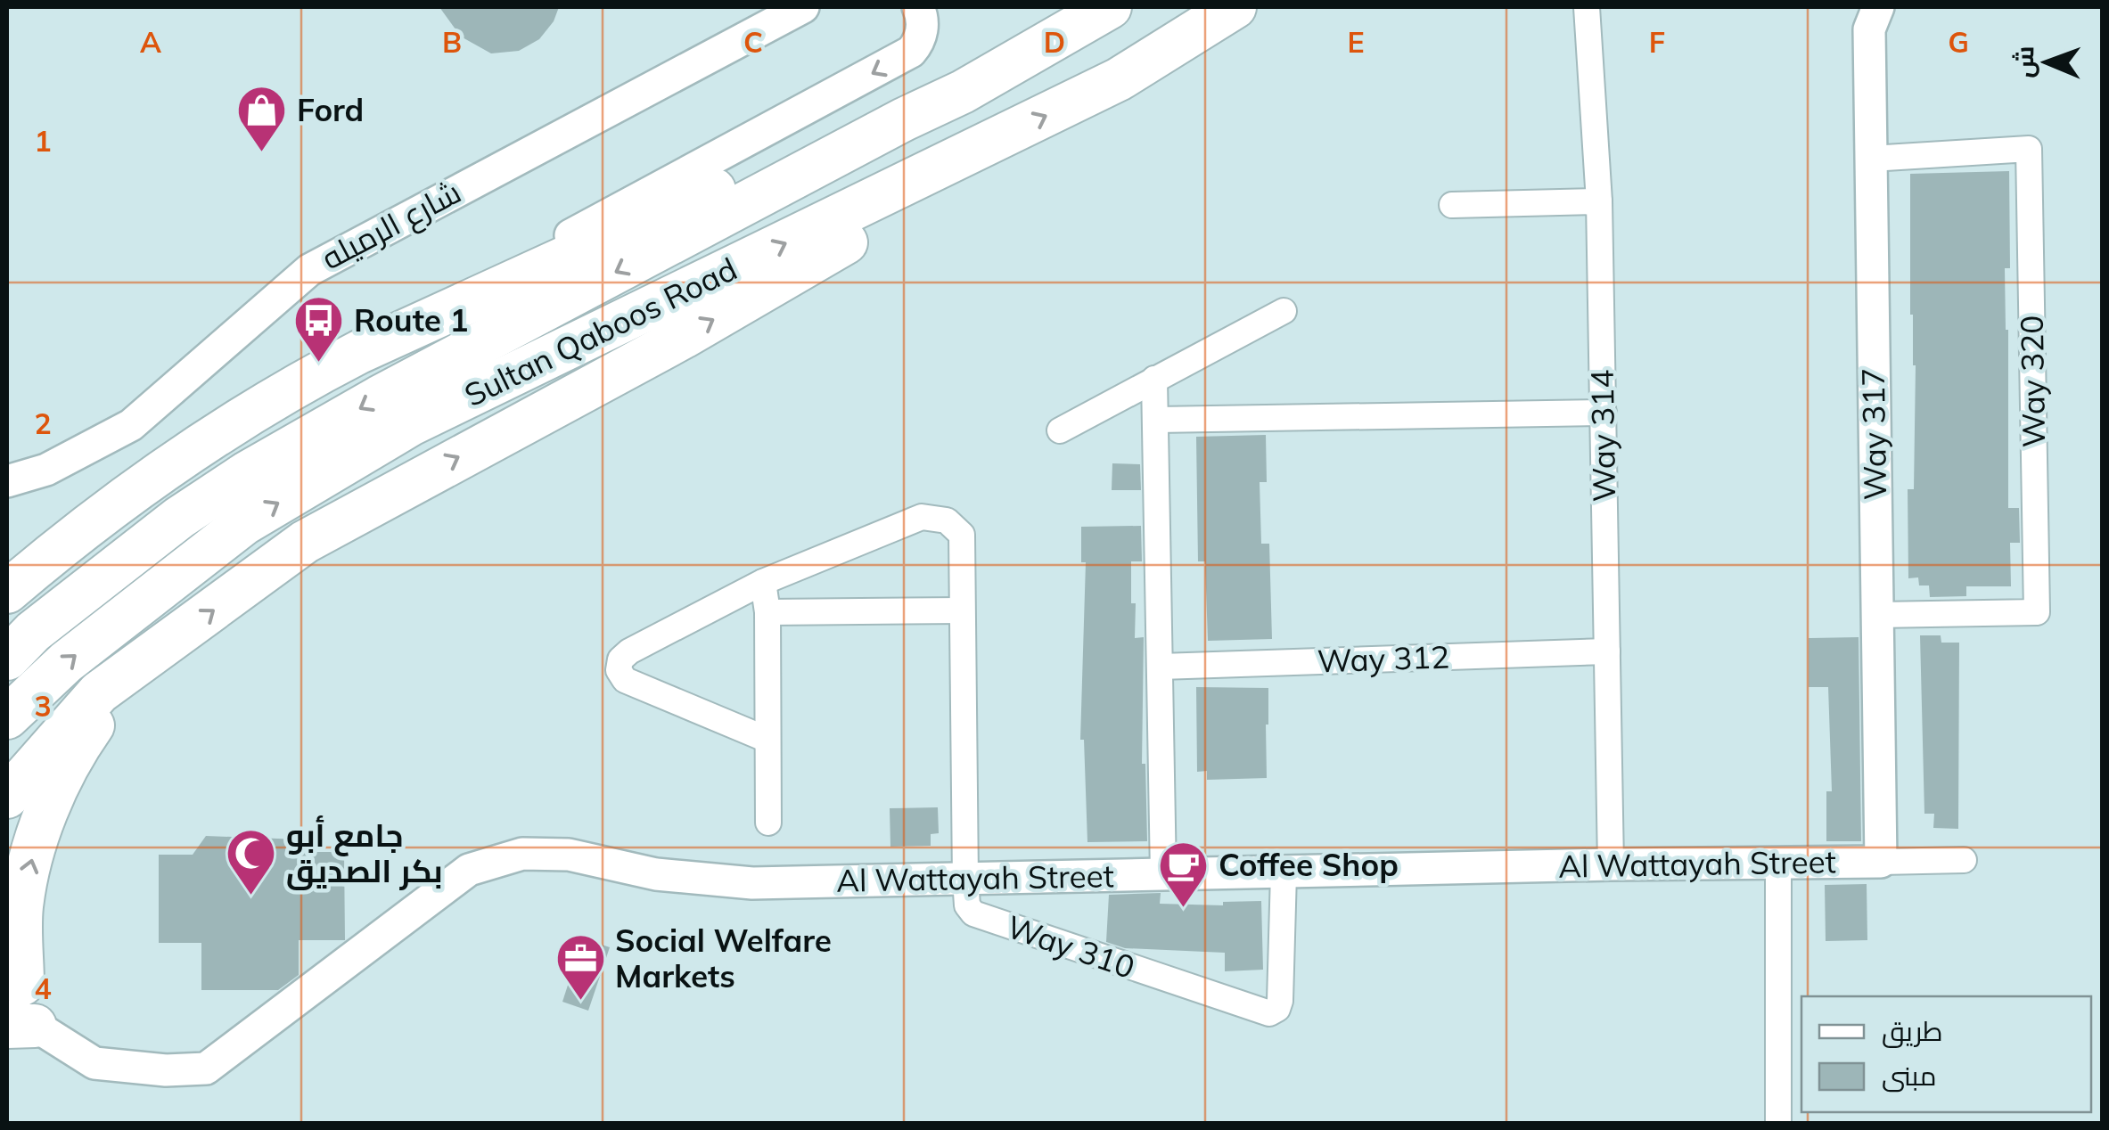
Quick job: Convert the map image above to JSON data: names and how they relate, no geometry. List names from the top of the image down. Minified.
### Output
{"streets":{"highway":["Sultan Qaboos Road"],"street":["شارع الرميله","Way 320","Way 317","Way 314","Way 312","Al Wattayah Street","Way 310"]},"crossings":[["Way 320","Way 317"],["Way 317","Al Wattayah Street"],["Way 314","Way 312"],["Way 314","Al Wattayah Street"],["Al Wattayah Street","Way 310"]],"places":{"shop":["Ford"],"bus stop":["Route 1"],"mosque":["جامع أبو بكر الصديق"],"cafe":["Coffee Shop"],"office":["Social Welfare Markets"]},"legend":["طريق","مبنى"],"north":"left","grid":{"columns":["A","B","C","D","E","F","G"],"rows":["1","2","3","4"]}}
